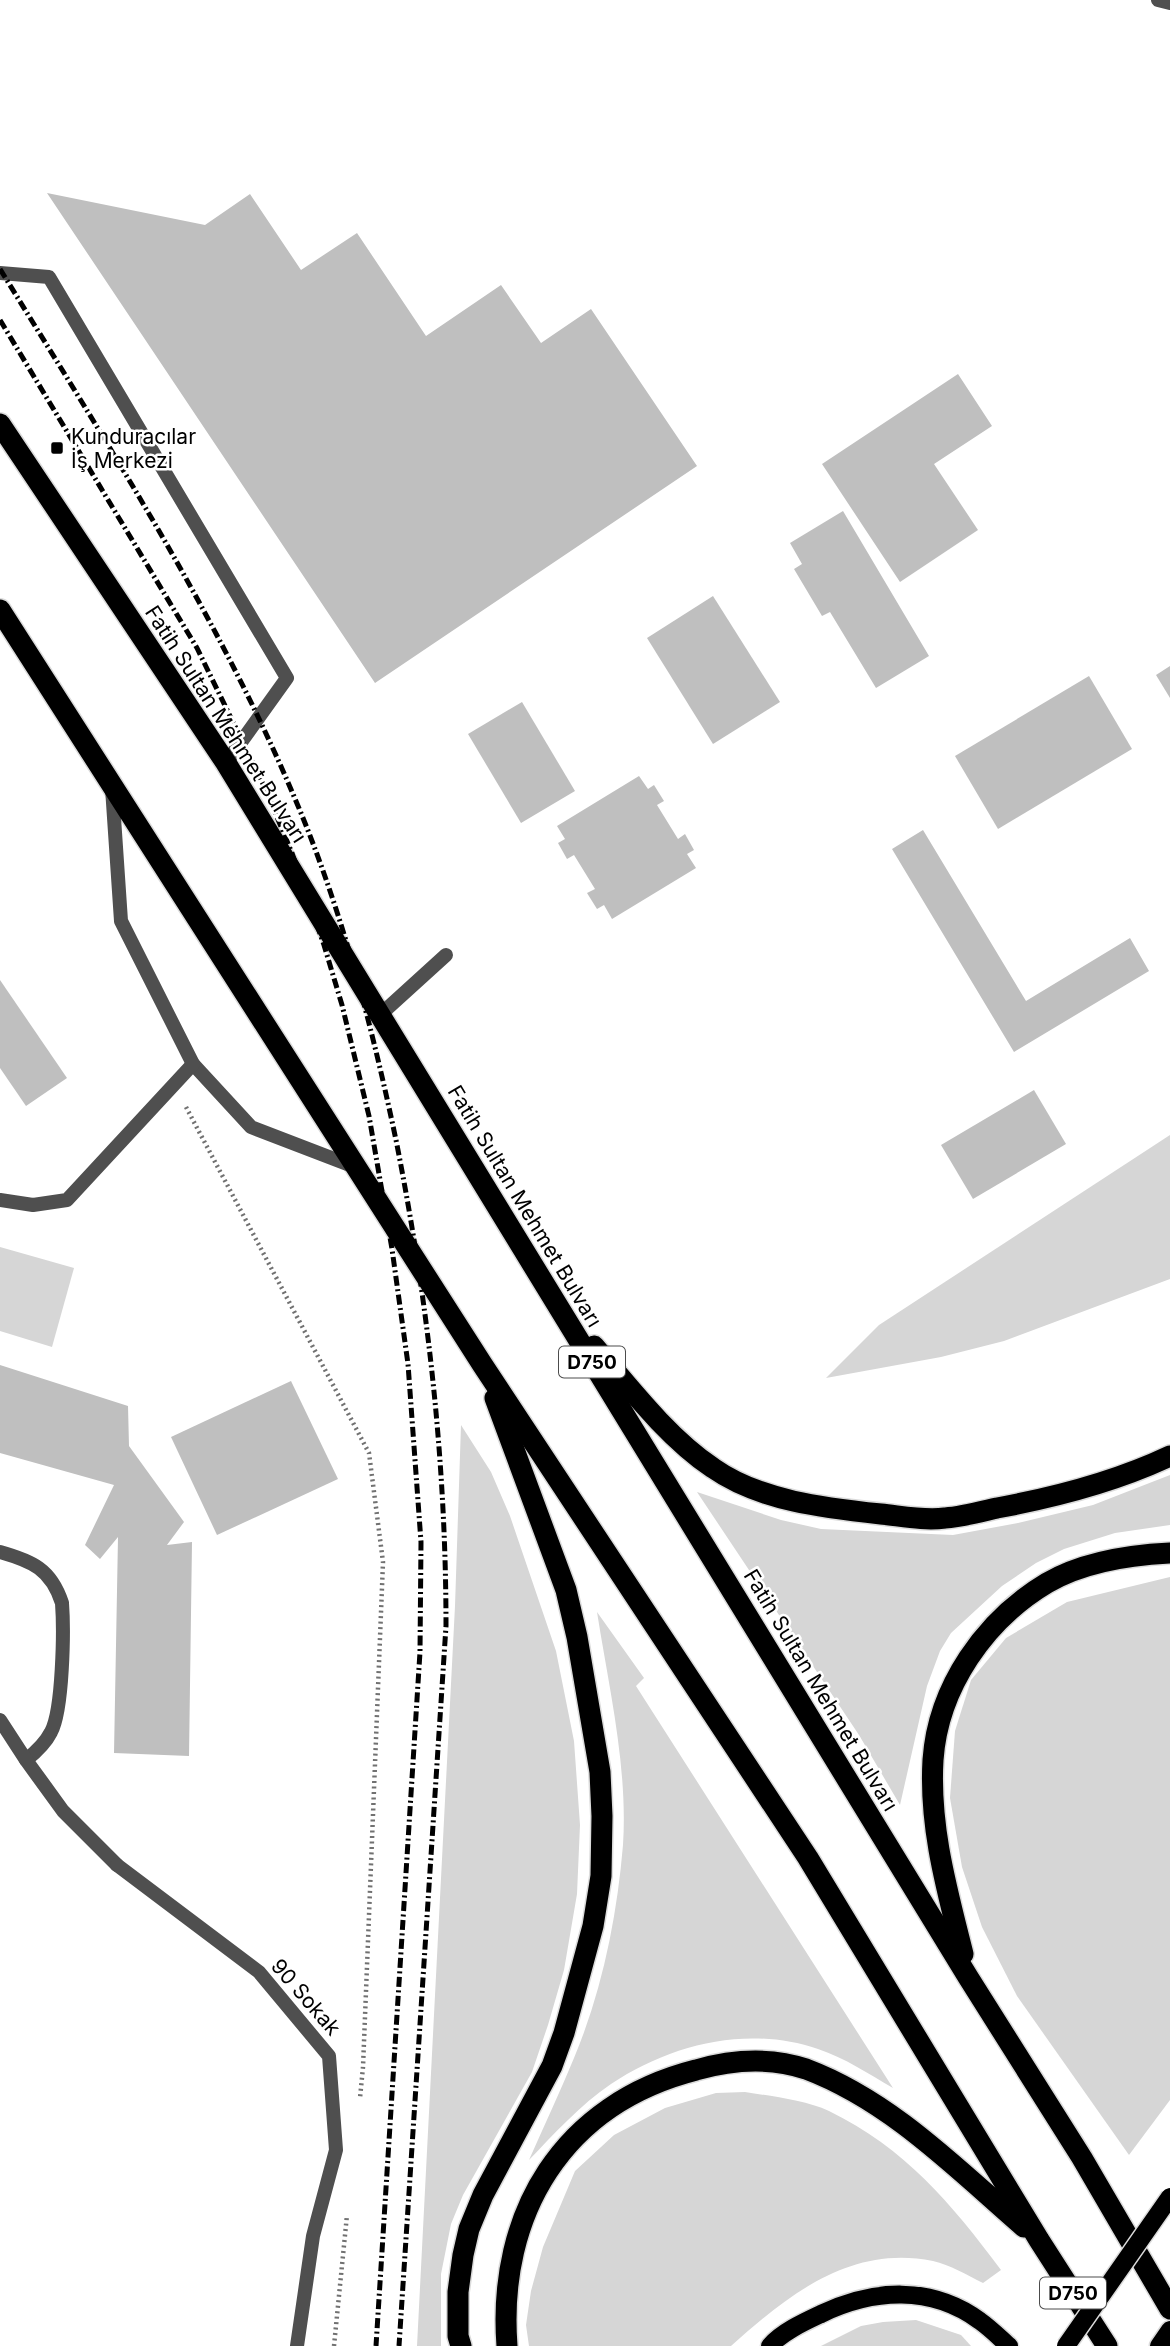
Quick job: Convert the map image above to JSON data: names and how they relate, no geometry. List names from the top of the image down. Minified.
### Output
{"streets":{"highway":["Fatih Sultan Mehmet Bulvarı","D750"],"street":["90 Sokak"]},"places":{"transit":["Kunduracılar İş Merkezi"]}}
